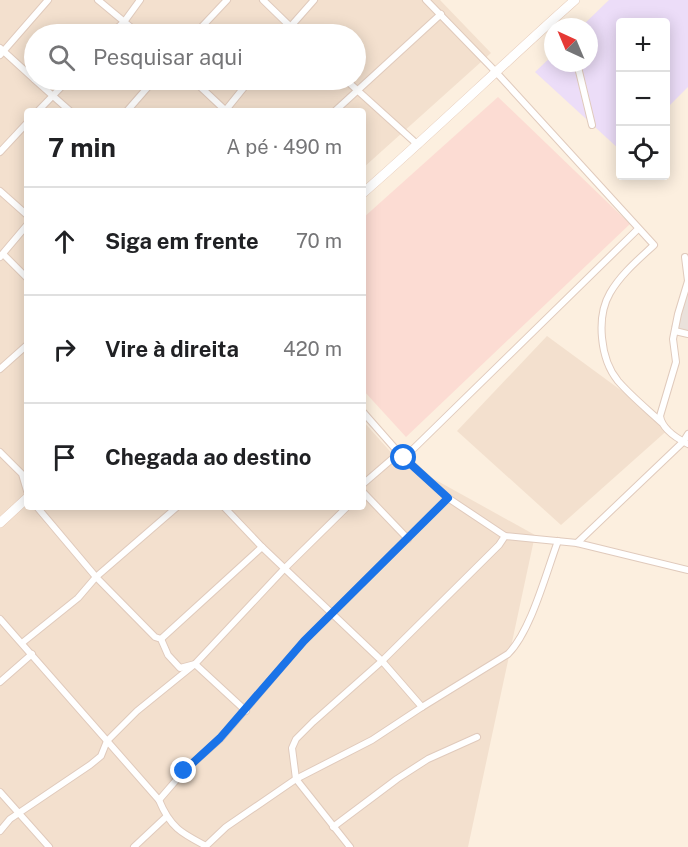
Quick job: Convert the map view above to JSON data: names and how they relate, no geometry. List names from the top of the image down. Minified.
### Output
{"north":"top left","page":{"map_buttons":["+","−"],"search":"Pesquisar aqui","heading":["7 min","A pé · 490 m"],"list":[["Siga em frente","70 m"],["Vire à direita","420 m"],"Chegada ao destino"]}}
